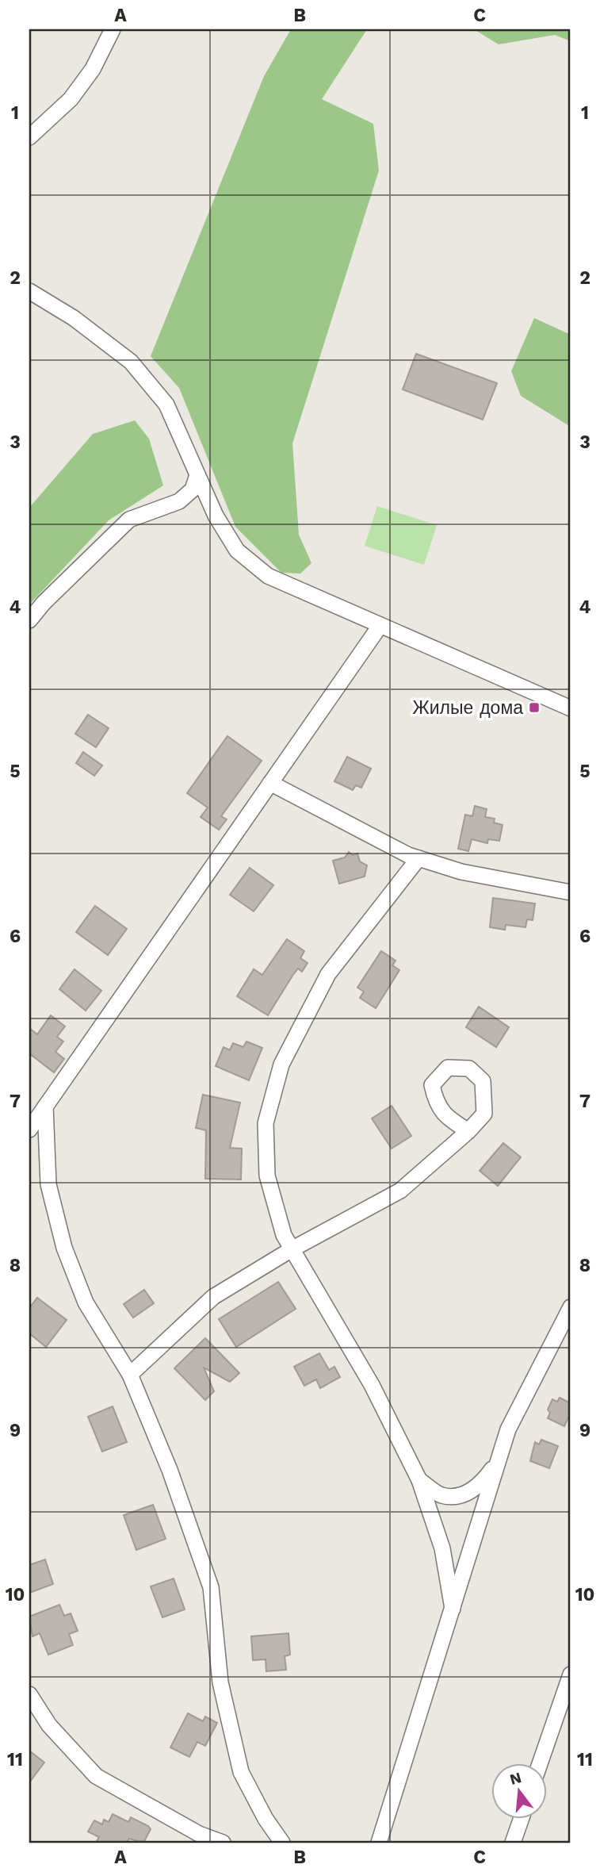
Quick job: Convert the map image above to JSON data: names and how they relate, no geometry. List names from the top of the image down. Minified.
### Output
{"places":{"transit":["Жилые дома"]},"north":"top","grid":{"columns":["A","B","C"],"rows":["1","2","3","4","5","6","7","8","9","10","11"]}}
